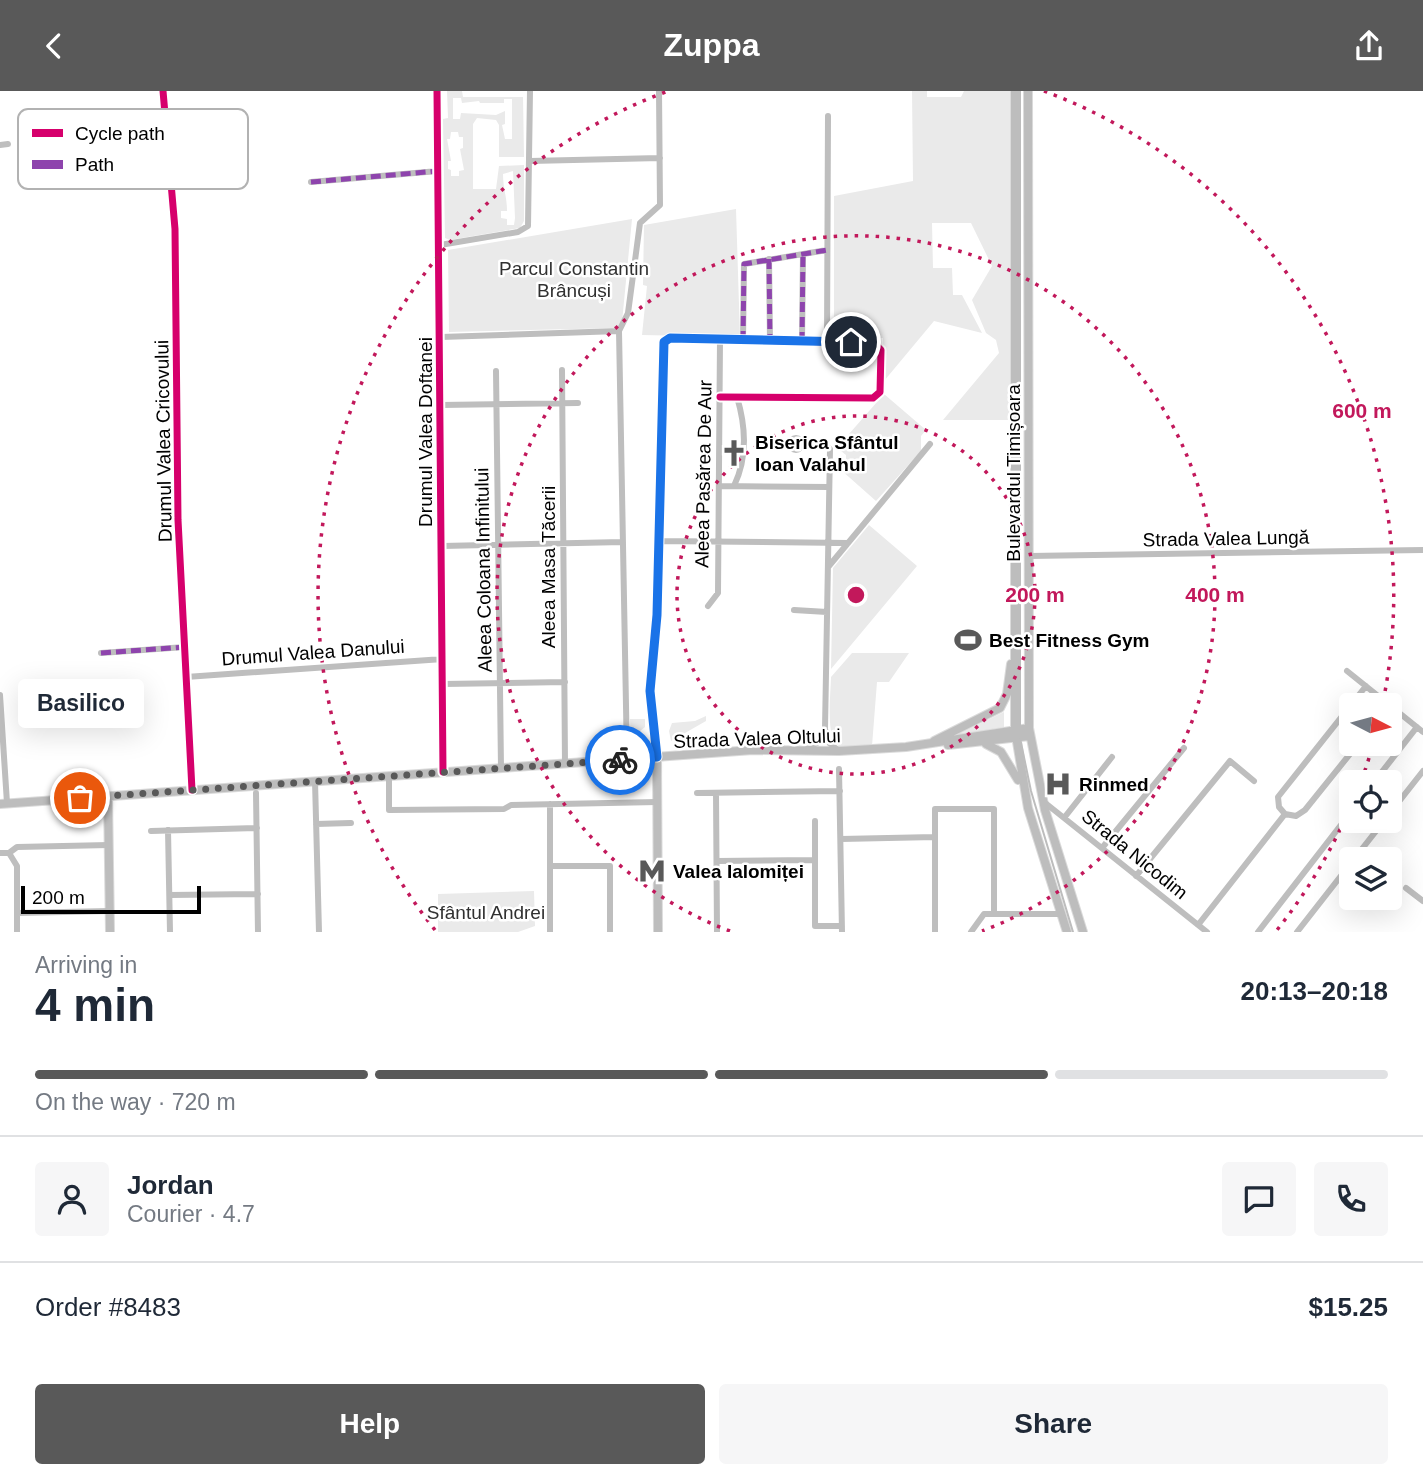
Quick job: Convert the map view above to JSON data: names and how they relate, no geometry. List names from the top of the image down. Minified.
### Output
{"streets":{"main road":["Bulevardul Timișoara","Strada Valea Oltului"],"street":["Drumul Valea Doftanei","Drumul Valea Cricovului","Aleea Pasărea De Aur","Strada Valea Lungă","Aleea Masa Tăcerii","Aleea Coloana Infinitului","Drumul Valea Danului","Strada Nicodim"]},"crossings":[["Drumul Valea Doftanei","Drumul Valea Danului"],["Drumul Valea Doftanei","Strada Valea Oltului"],["Drumul Valea Cricovului","Drumul Valea Danului"],["Drumul Valea Cricovului","Strada Valea Oltului"],["Bulevardul Timișoara","Strada Valea Lungă"],["Bulevardul Timișoara","Strada Valea Oltului"],["Bulevardul Timișoara","Strada Nicodim"],["Aleea Masa Tăcerii","Strada Valea Oltului"],["Aleea Coloana Infinitului","Strada Valea Oltului"]],"parks":["Parcul Constantin Brâncuși","Sfântul Andrei"],"places":{"church":["Biserica Sfântul Ioan Valahul"],"sports":["Best Fitness Gym"],"hospital":["Rinmed"],"other":["Basilico"],"metro station":["Valea Ialomiței"]},"legend":["Cycle path","Path"],"scale_bar":"200 m","north":"right","page":{"header":"Zuppa","bubble":"Basilico","scale":"200 m","heading":["4 min","Arriving in","20:13–20:18"],"panel":["Jordan","Courier · 4.7","Order #8483","$15.25"],"bar":"On the way · 720 m","buttons":["Help","Share"]},"rings":["600 m","200 m","400 m"]}
